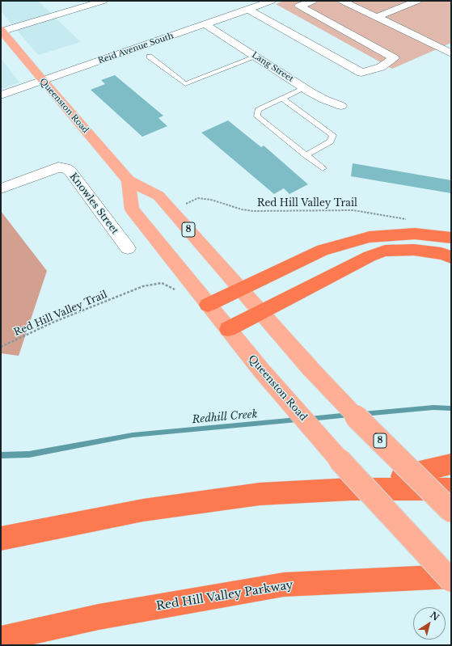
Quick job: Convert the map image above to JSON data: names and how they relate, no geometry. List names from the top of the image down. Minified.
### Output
{"streets":{"highway":["Red Hill Valley Parkway"],"main road":["Queenston Road","8"],"street":["Reid Avenue South","Lang Street","Knowles Street"],"path":["Red Hill Valley Trail"]},"crossings":[["Reid Avenue South","Lang Street"],["Reid Avenue South","Queenston Road"]],"water":["Redhill Creek"],"north":"top right"}
